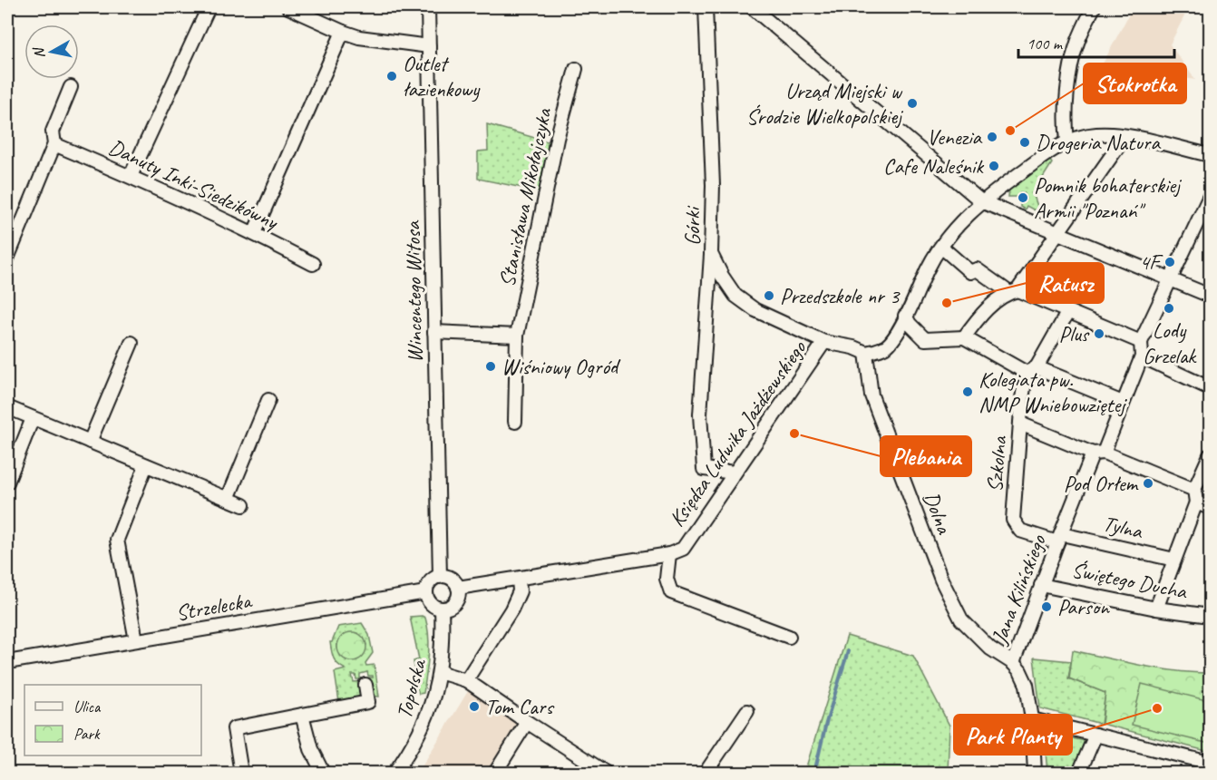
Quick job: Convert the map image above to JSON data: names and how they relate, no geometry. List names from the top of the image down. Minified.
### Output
{"streets":{"street":["Danuty Inki-Siedzikówny","Stanisława Mikołajczyka","Górki","Wincentego Witosa","Księdza Ludwika Jażdżewskiego","Szkolna","Dolna","Tylna","Świętego Ducha","Jana Kilińskiego","Strzelecka","Topolska"]},"crossings":[["Górki","Księdza Ludwika Jażdżewskiego"],["Górki","Dolna"],["Wincentego Witosa","Księdza Ludwika Jażdżewskiego"],["Wincentego Witosa","Strzelecka"],["Wincentego Witosa","Topolska"],["Księdza Ludwika Jażdżewskiego","Strzelecka"],["Księdza Ludwika Jażdżewskiego","Topolska"],["Szkolna","Tylna"],["Szkolna","Jana Kilińskiego"],["Dolna","Jana Kilińskiego"],["Tylna","Jana Kilińskiego"],["Świętego Ducha","Jana Kilińskiego"],["Strzelecka","Topolska"]],"places":["Outlet łazienkowy","Urząd Miejski w Środzie Wielkopolskiej","Stokrotka","Venezia","Drogeria Natura","Cafe Naleśnik","Pomnik bohaterskiej Armii \"Poznań\"","4F","Przedszkole nr 3","Ratusz","Lody Grzelak","Plus","Wiśniowy Ogród","Kolegiata pw. NMP Wniebowziętej","Plebania","Pod Orłem","Parson","Tom Cars","Park Planty"],"legend":["Ulica","Park"],"scale_bar":"100 m","north":"left"}
